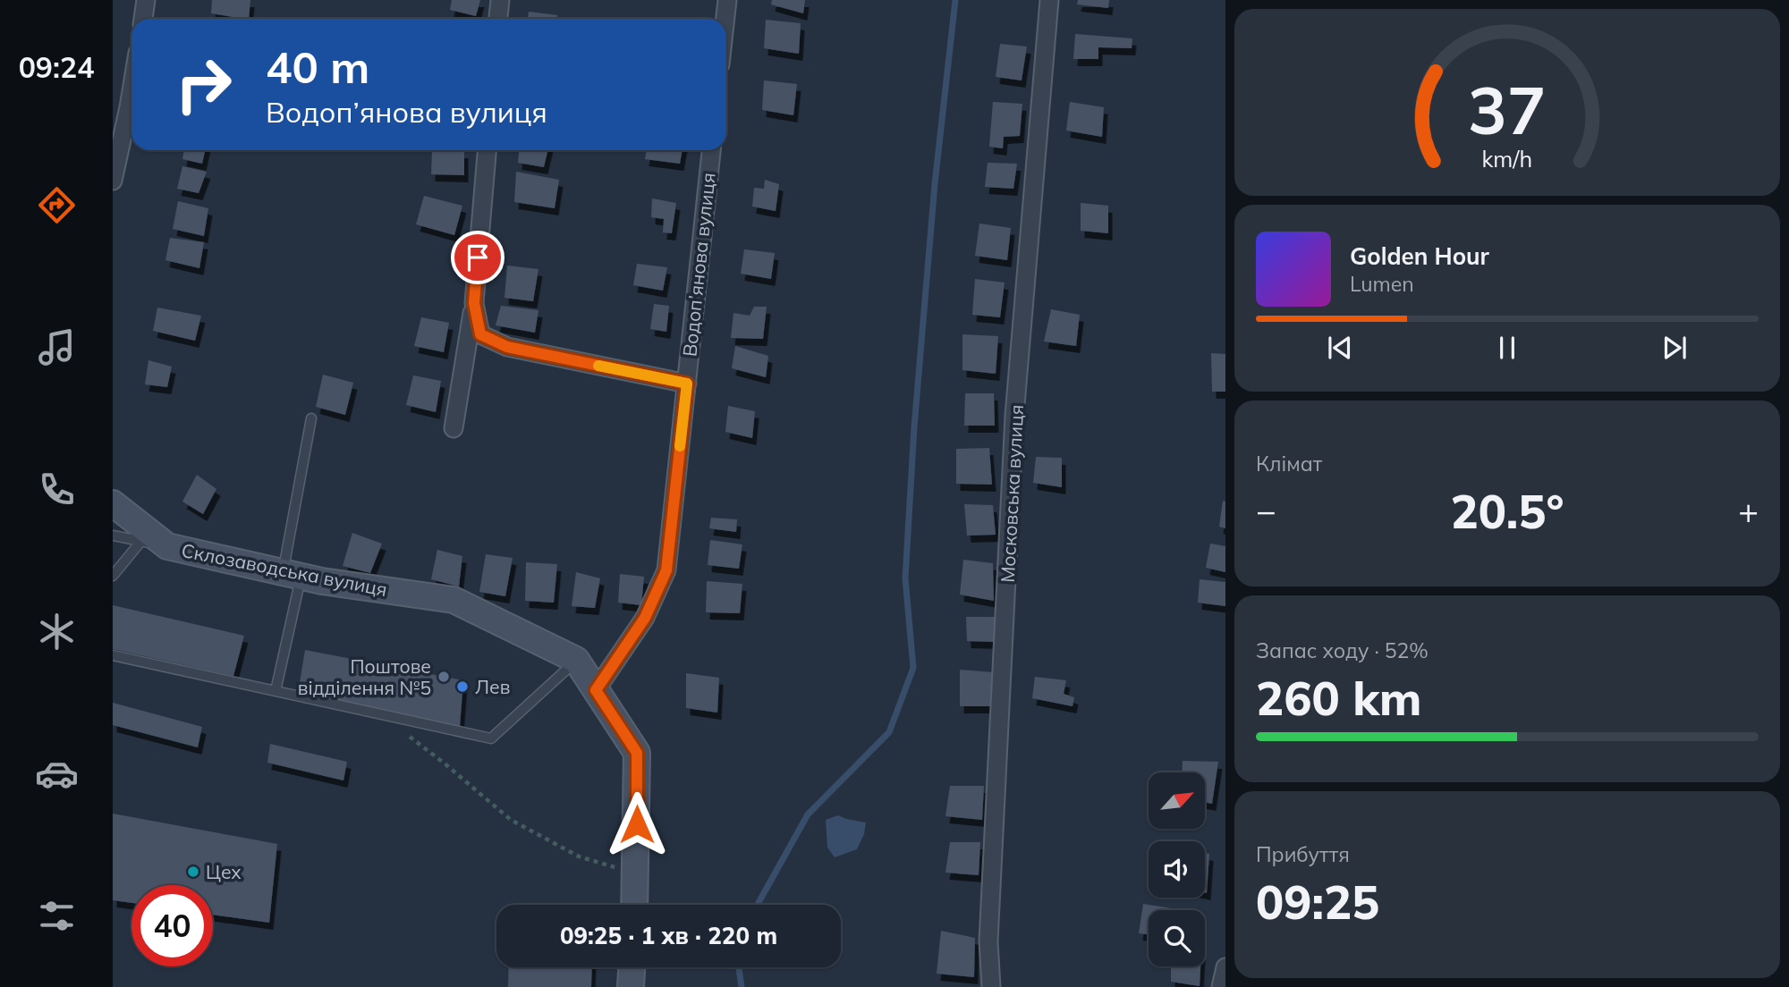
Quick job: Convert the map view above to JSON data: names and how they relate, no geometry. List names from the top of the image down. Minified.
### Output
{"streets":{"street":["Водоп’янова вулиця","Московська вулиця","Склозаводська вулиця"]},"places":["Поштове відділення №5","Лев","Цех"],"north":"top right","page":{"tabs":"09:24","turn":["40 m","Водоп’янова вулиця"],"song":["Golden Hour","Lumen"],"tile":["Клімат",["Запас ходу · 52%","260 km"],["Прибуття","09:25"]],"heat":["−","20.5°","+"],"limit":"40","trip":"09:25 · 1 хв · 220 m","gauge":["37","km/h"]}}
